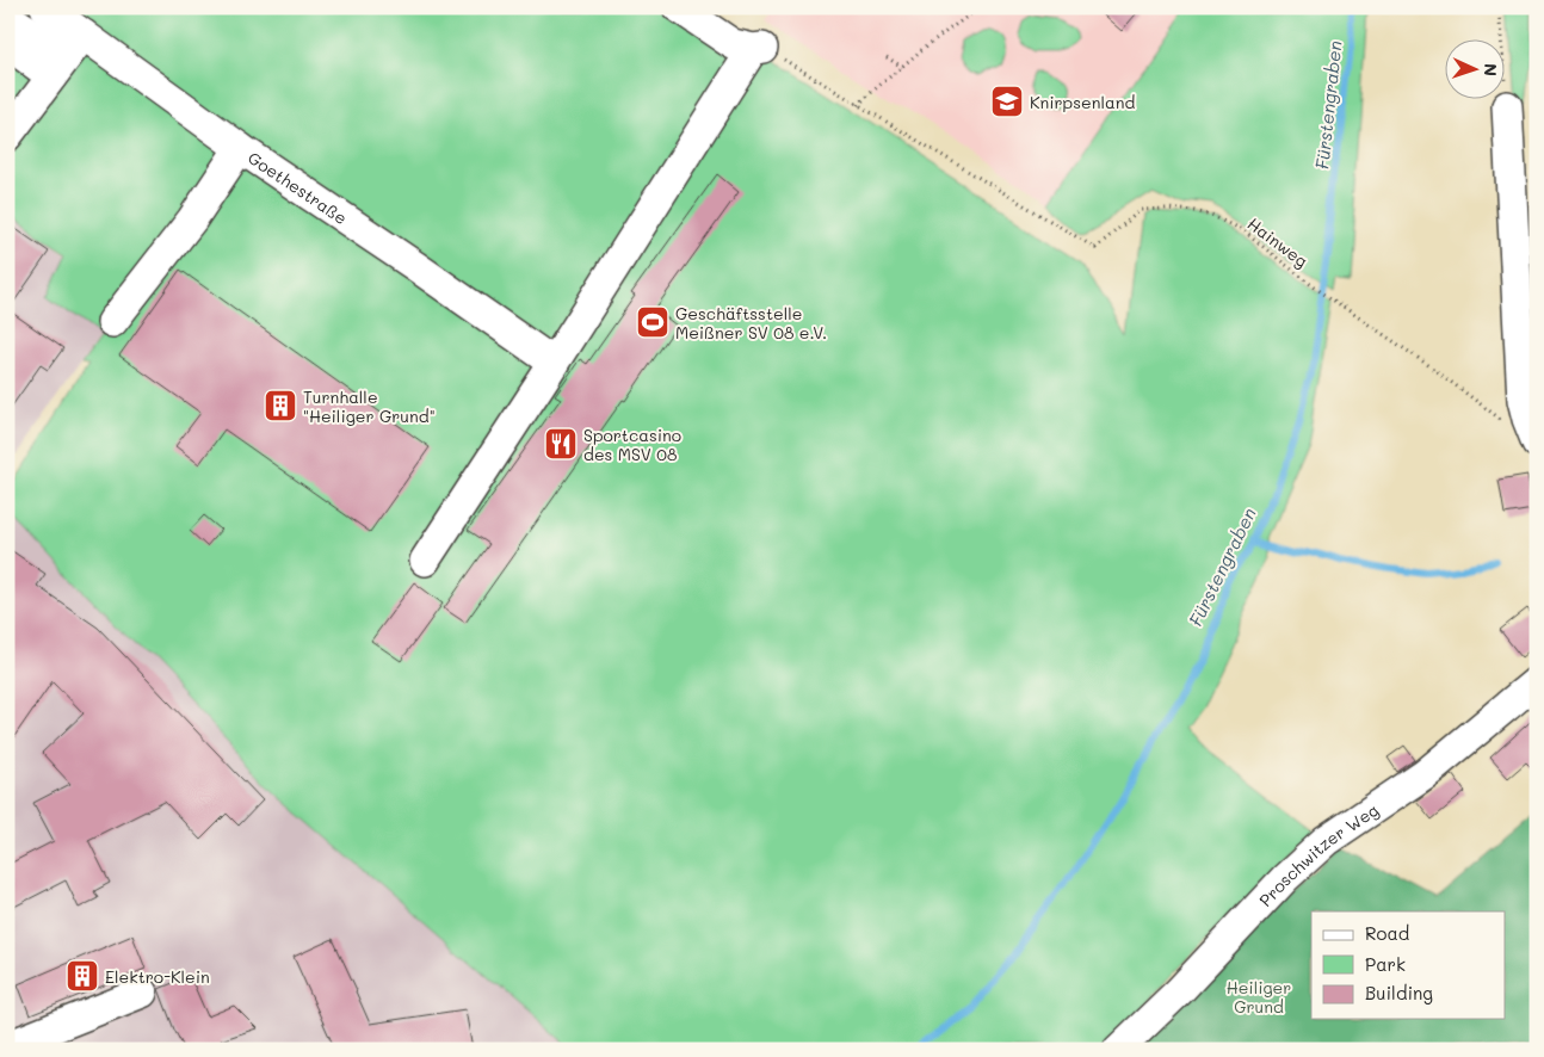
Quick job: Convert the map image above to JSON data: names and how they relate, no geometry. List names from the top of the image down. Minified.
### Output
{"streets":{"street":["Goethestraße","Proschwitzer Weg"],"path":["Hainweg"]},"water":["Fürstengraben"],"parks":["Heiliger Grund"],"places":{"school or university":["Knirpsenland"],"sports":["Geschäftsstelle Meißner SV 08 e.V."],"building":["Turnhalle \"Heiliger Grund\"","Elektro-Klein"],"restaurant":["Sportcasino des MSV 08"]},"legend":["Road","Park","Building"],"north":"right"}
